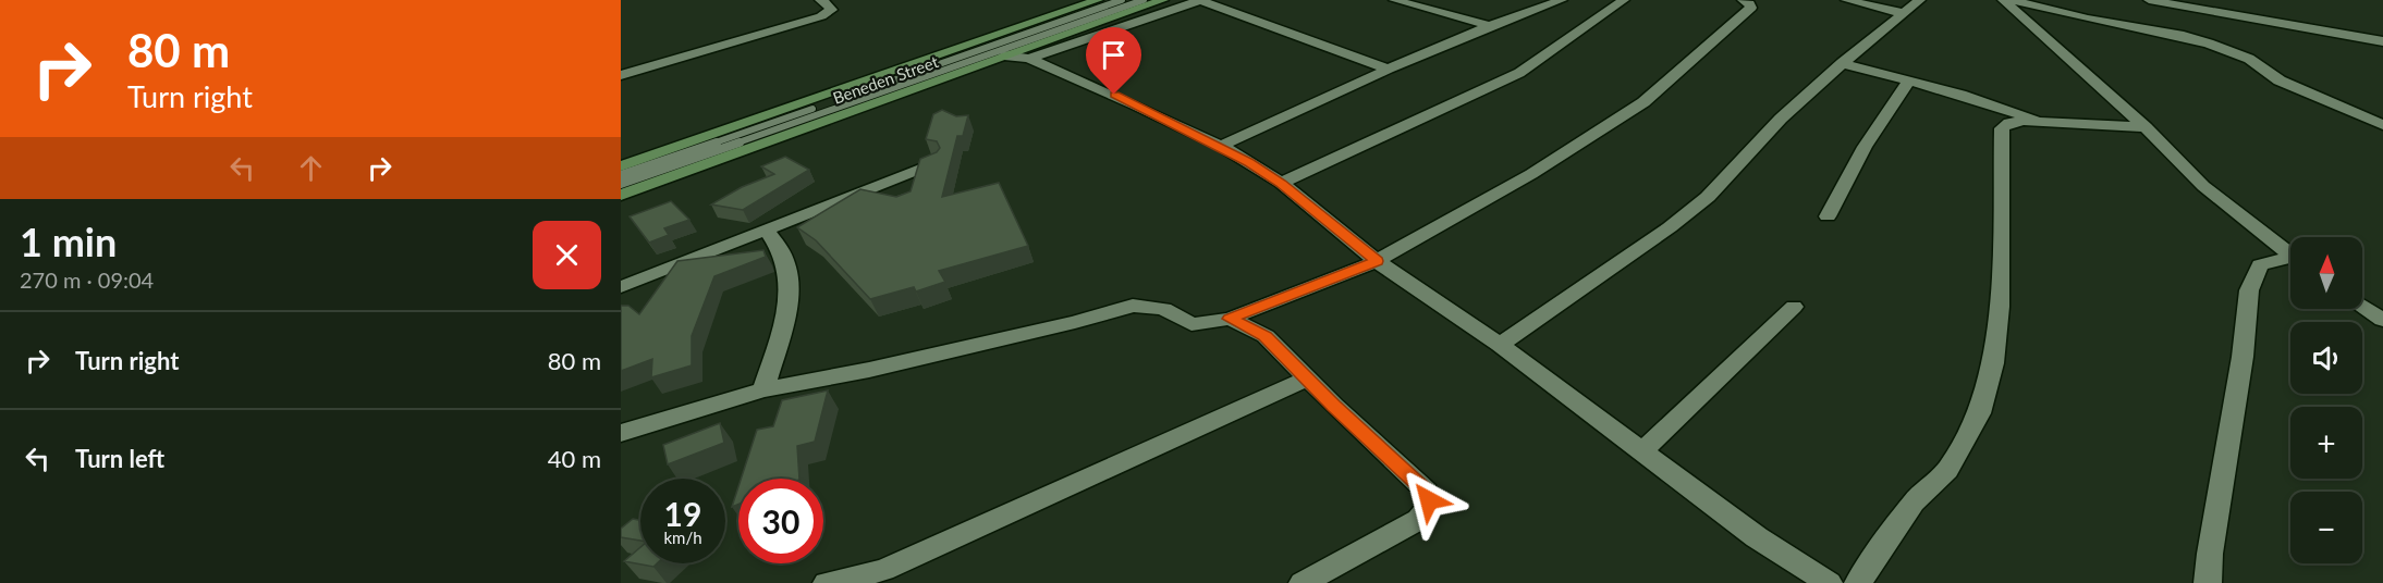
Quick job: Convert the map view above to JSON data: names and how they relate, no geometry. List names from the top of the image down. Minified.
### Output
{"streets":{"main road":["Beneden Street"]},"north":"top","page":{"turn":["80 m","Turn right"],"heading":["1 min","270 m · 09:04"],"map_buttons":["+","−"],"list":[{"name":"Turn right","value":"80 m"},{"name":"Turn left","value":"40 m"}],"speed":"19 km/h","limit":"30"}}
